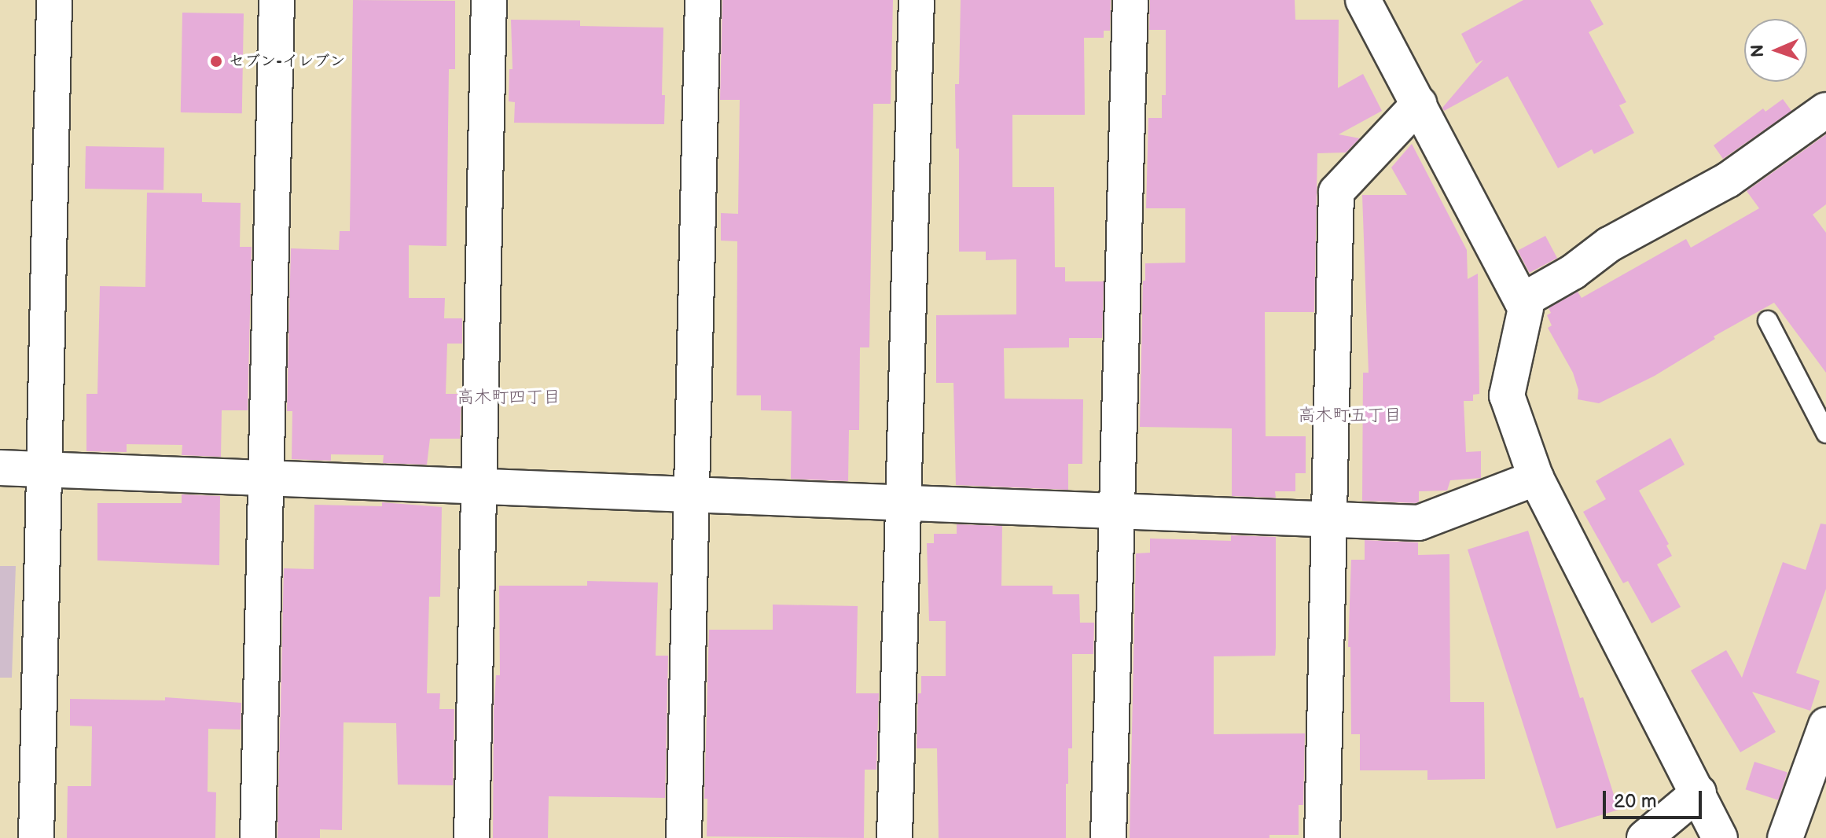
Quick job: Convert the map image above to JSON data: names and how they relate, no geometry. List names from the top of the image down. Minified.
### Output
{"districts":["高木町四丁目","高木町五丁目"],"places":["セブン-イレブン"],"scale_bar":"20 m","north":"left"}
